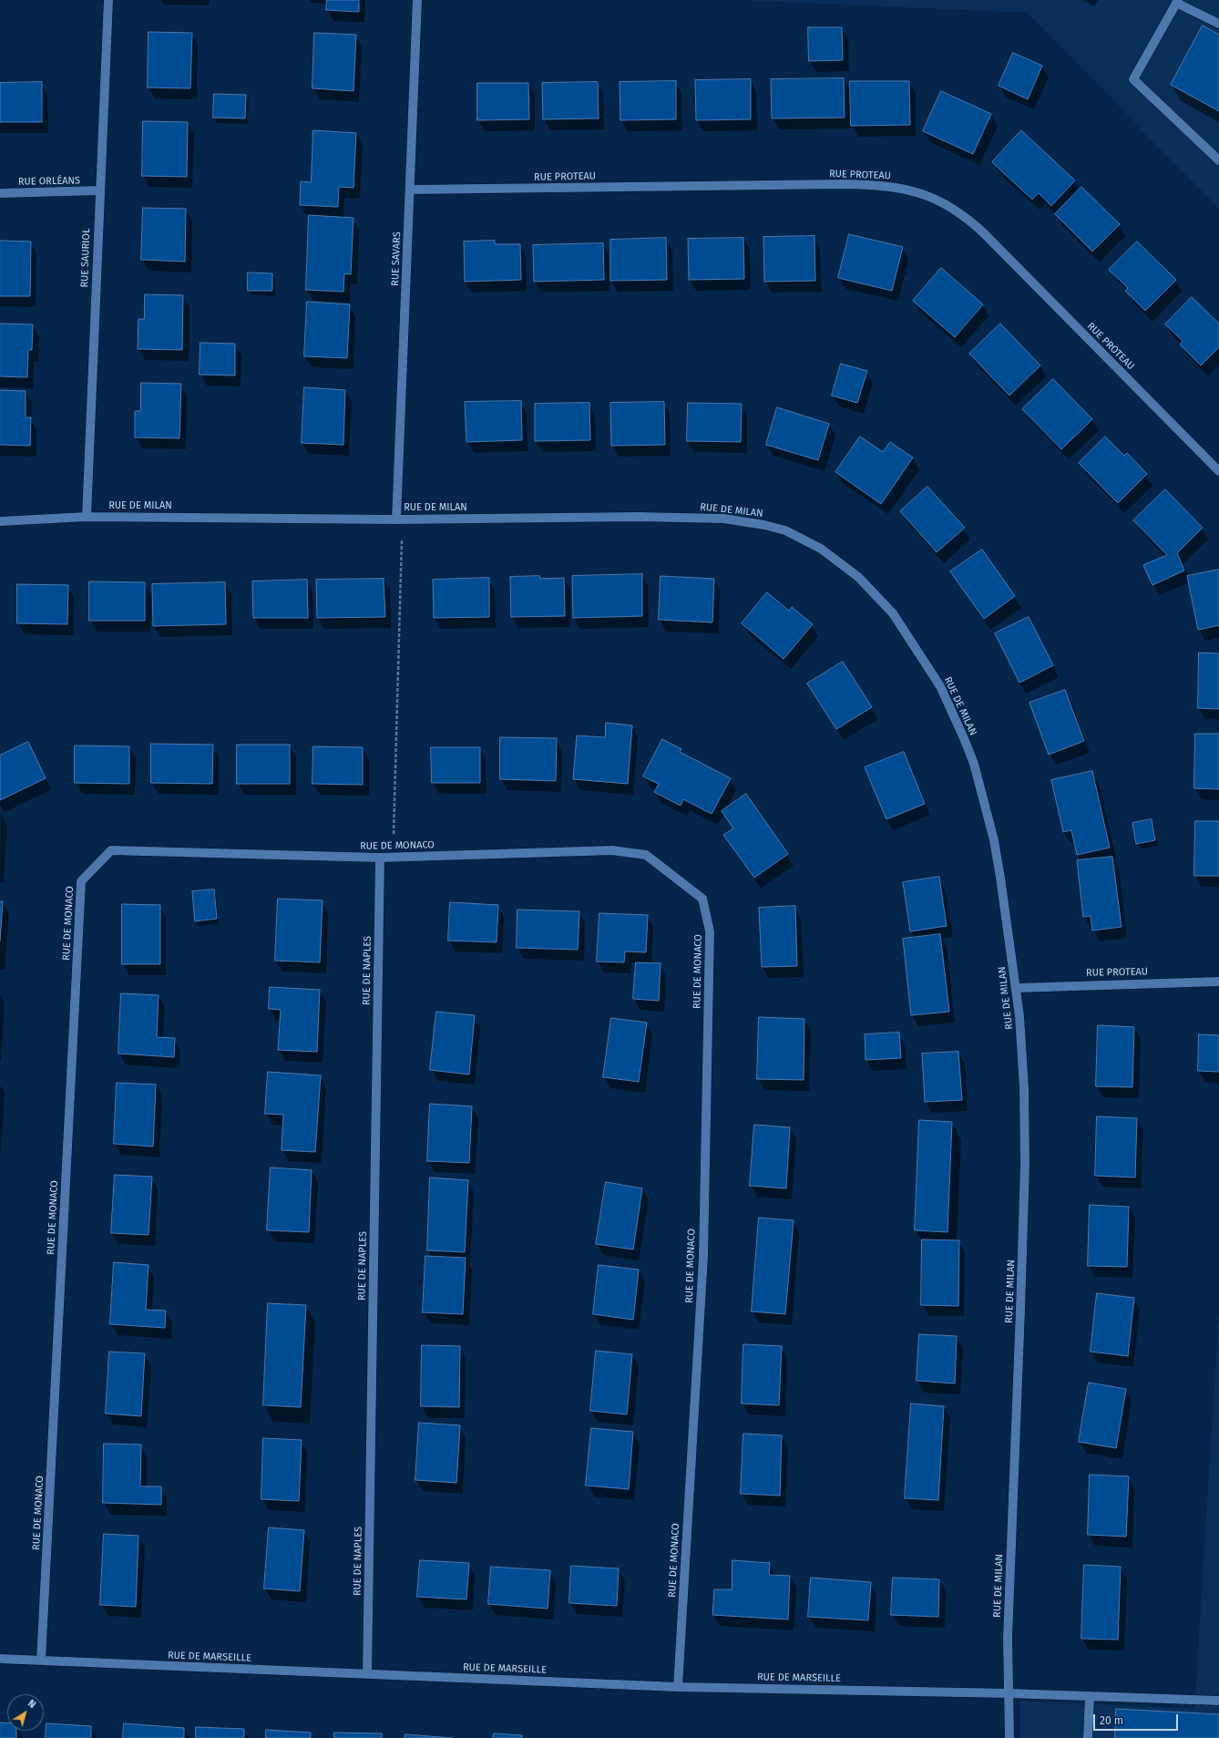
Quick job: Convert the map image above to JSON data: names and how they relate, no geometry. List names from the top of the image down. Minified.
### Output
{"streets":{"street":["RUE PROTEAU","RUE ORLÉANS","RUE SAURIOL","RUE SAVARS","RUE DE MILAN","RUE DE MONACO","RUE DE NAPLES","RUE DE MARSEILLE"]},"crossings":[["RUE PROTEAU","RUE SAVARS"],["RUE PROTEAU","RUE DE MILAN"],["RUE ORLÉANS","RUE SAURIOL"],["RUE SAURIOL","RUE DE MILAN"],["RUE SAVARS","RUE DE MILAN"],["RUE DE MILAN","RUE DE MARSEILLE"],["RUE DE MONACO","RUE DE NAPLES"],["RUE DE MONACO","RUE DE MARSEILLE"],["RUE DE NAPLES","RUE DE MARSEILLE"]],"scale_bar":"20 m","north":"top right"}
